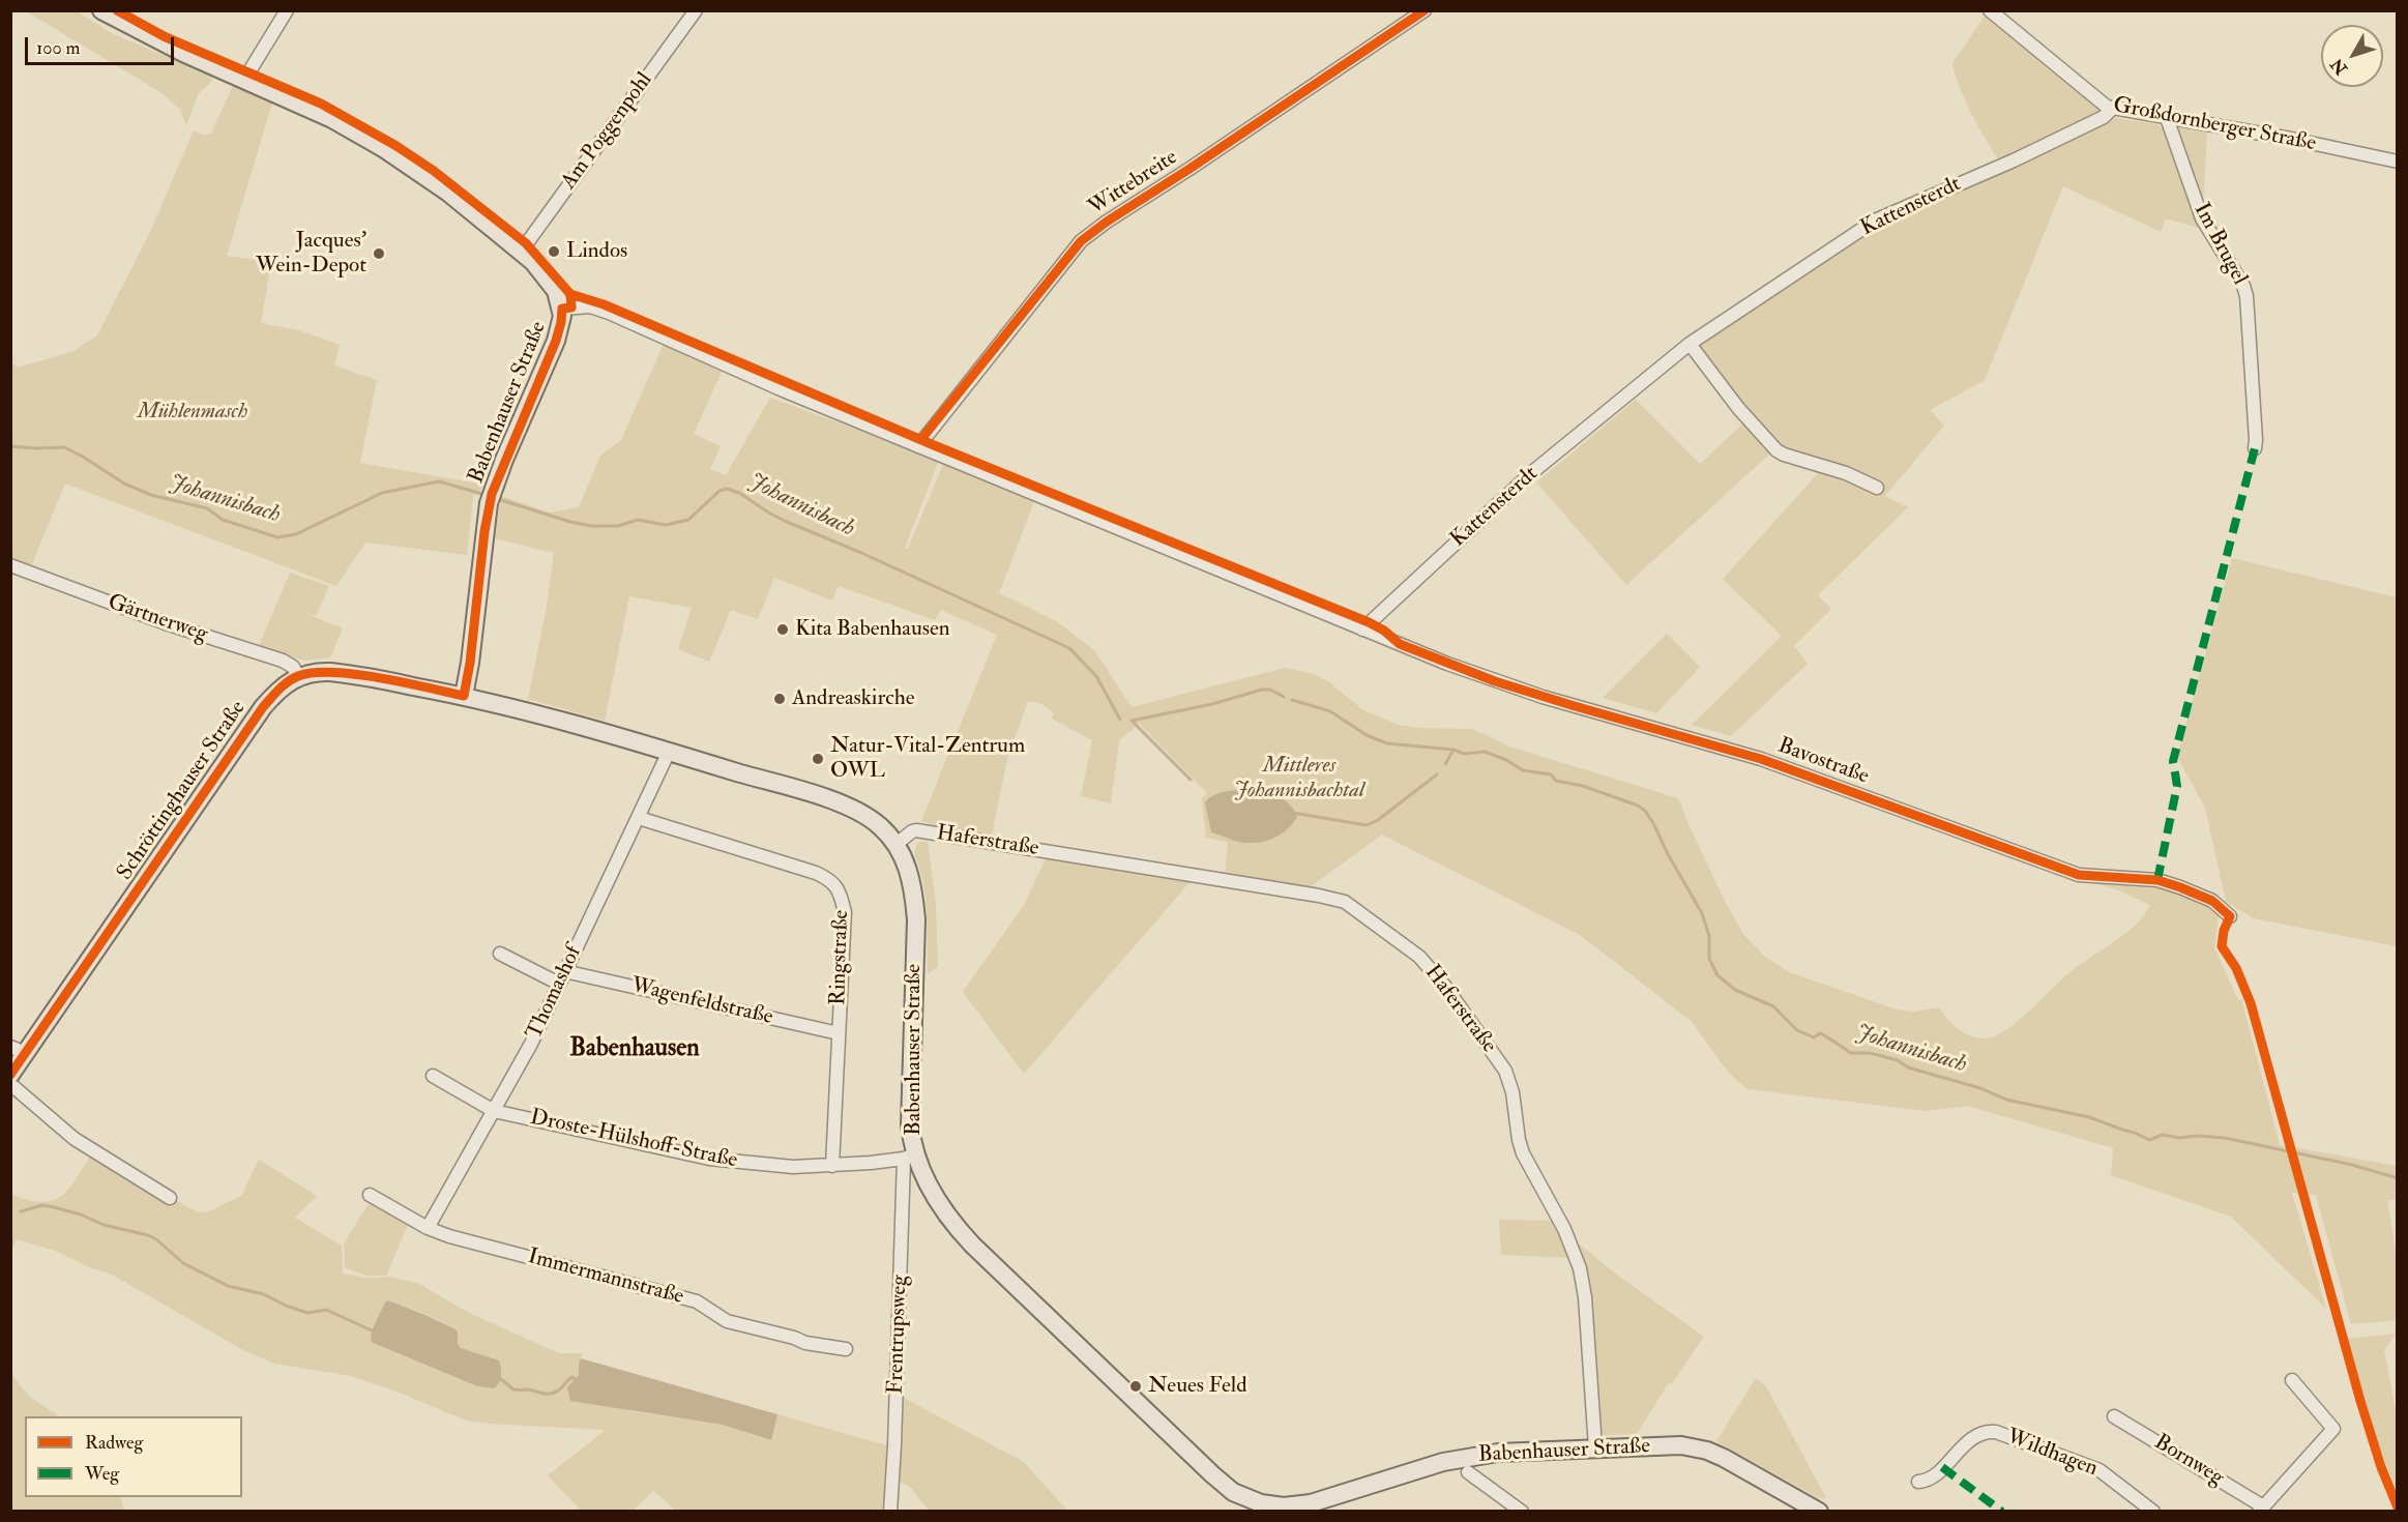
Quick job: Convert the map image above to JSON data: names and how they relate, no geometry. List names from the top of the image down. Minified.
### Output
{"streets":{"main road":["Babenhauser Straße","Schröttinghauser Straße"],"street":["Großdornberger Straße","Am Poggenpohl","Wittebreite","Kattensterdt","Im Brugel","Gärtnerweg","Bavostraße","Haferstraße","Ringstraße","Thomashof","Wagenfeldstraße","Droste-Hülshoff-Straße","Immermannstraße","Frentrupsweg","Wildhagen","Bornweg"]},"crossings":[["Großdornberger Straße","Kattensterdt"],["Großdornberger Straße","Im Brugel"],["Am Poggenpohl","Babenhauser Straße"],["Wittebreite","Bavostraße"],["Kattensterdt","Bavostraße"],["Babenhauser Straße","Bavostraße"],["Babenhauser Straße","Haferstraße"],["Babenhauser Straße","Thomashof"],["Babenhauser Straße","Droste-Hülshoff-Straße"],["Babenhauser Straße","Frentrupsweg"],["Gärtnerweg","Schröttinghauser Straße"],["Ringstraße","Thomashof"],["Ringstraße","Wagenfeldstraße"],["Ringstraße","Droste-Hülshoff-Straße"],["Thomashof","Wagenfeldstraße"],["Thomashof","Droste-Hülshoff-Straße"],["Thomashof","Immermannstraße"],["Droste-Hülshoff-Straße","Frentrupsweg"]],"districts":["Babenhausen"],"water":["Johannisbach"],"parks":["Mühlenmasch","Mittleres Johannisbachtal"],"places":["Lindos","Jacques' Wein-Depot","Kita Babenhausen","Andreaskirche","Natur-Vital-Zentrum OWL","Neues Feld"],"legend":["Radweg","Weg"],"scale_bar":"100 m","north":"bottom left"}
